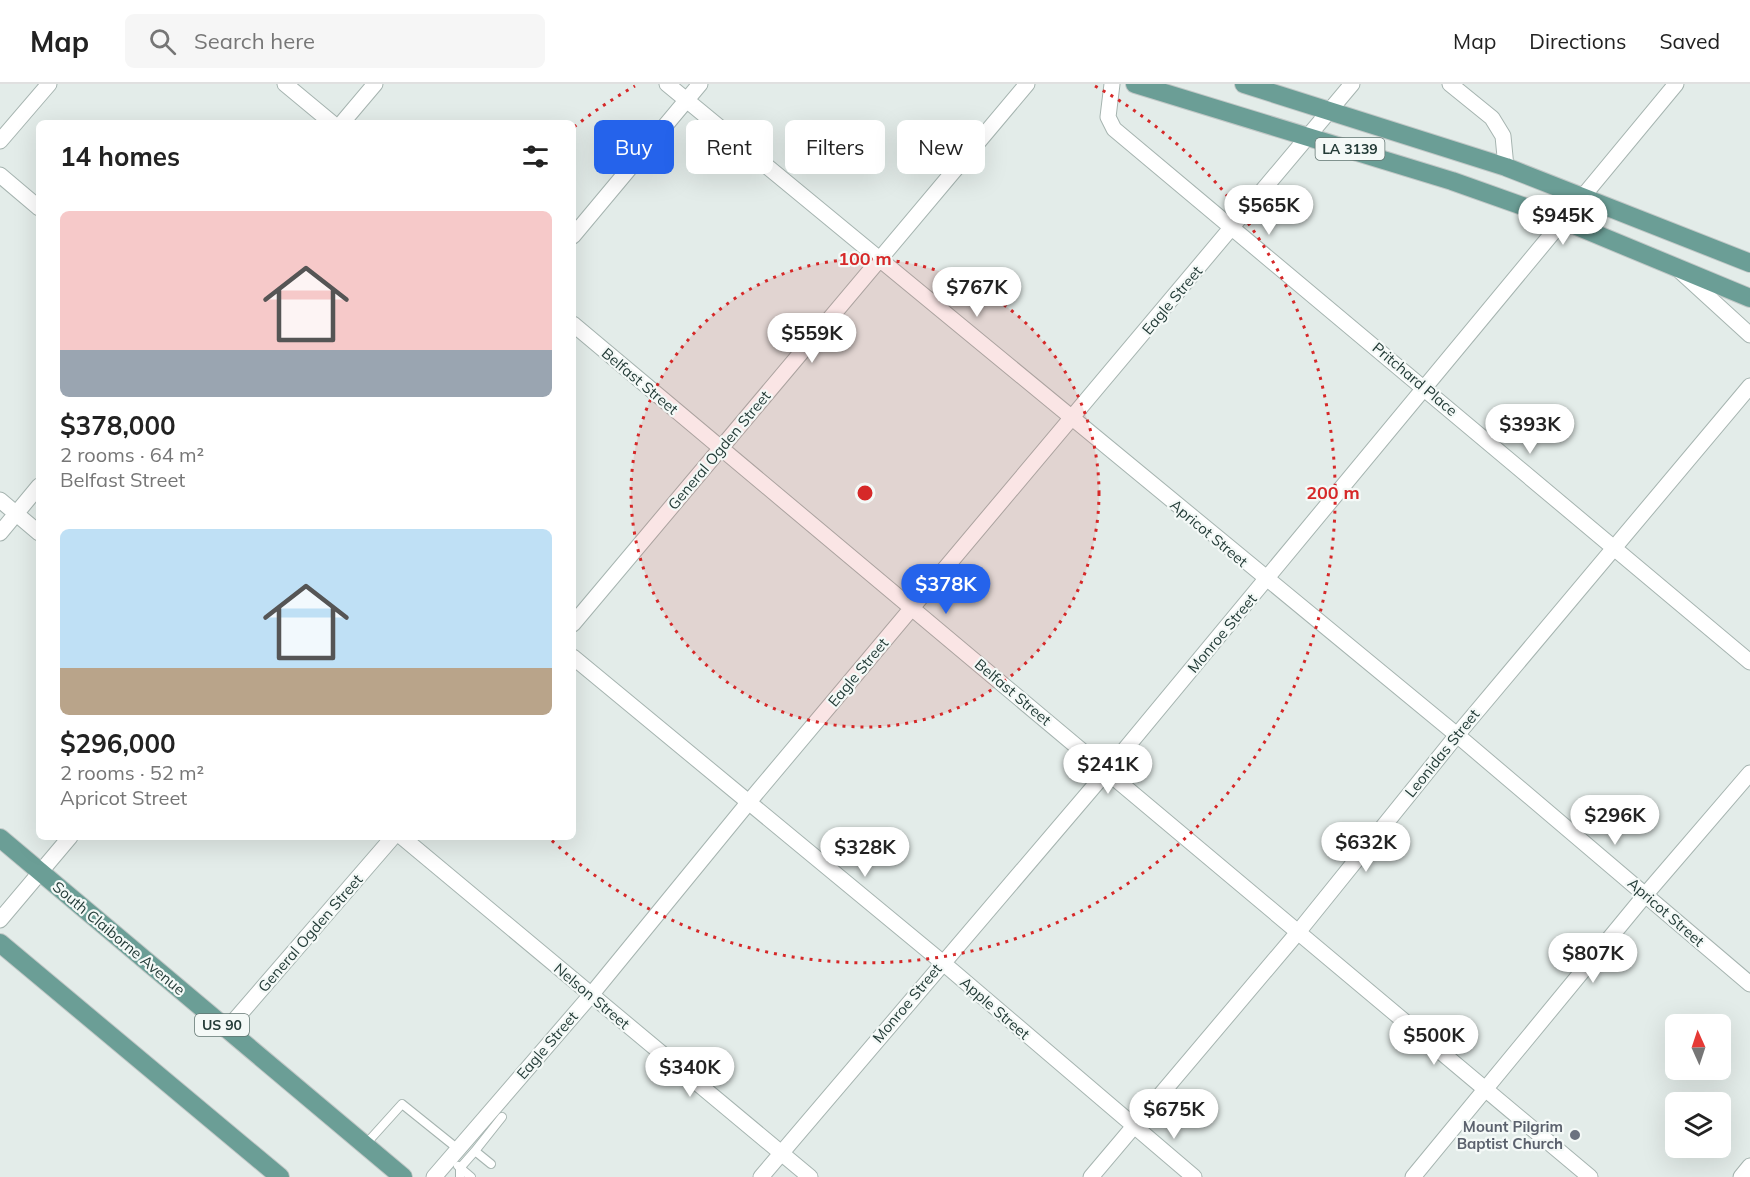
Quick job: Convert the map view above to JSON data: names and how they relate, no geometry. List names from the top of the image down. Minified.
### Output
{"streets":{"main road":["LA 3139","South Claiborne Avenue","US 90"],"street":["Eagle Street","Pritchard Place","Belfast Street","General Ogden Street","Apricot Street","Monroe Street","Leonidas Street","Nelson Street","Apple Street"]},"crossings":[["LA 3139","Eagle Street"],["LA 3139","Monroe Street"],["Eagle Street","Pritchard Place"],["Eagle Street","Belfast Street"],["Eagle Street","Apricot Street"],["Eagle Street","Nelson Street"],["Eagle Street","Apple Street"],["Pritchard Place","Monroe Street"],["Pritchard Place","Leonidas Street"],["Belfast Street","General Ogden Street"],["Belfast Street","Monroe Street"],["Belfast Street","Leonidas Street"],["General Ogden Street","Apricot Street"],["General Ogden Street","South Claiborne Avenue"],["Apricot Street","Monroe Street"],["Apricot Street","Leonidas Street"],["Monroe Street","Nelson Street"],["Monroe Street","Apple Street"],["Leonidas Street","Apple Street"]],"places":["Mount Pilgrim Baptist Church"],"north":"top","page":{"header":"Map","search":"Search here","nav":["Map","Directions","Saved"],"chip":["Buy","Rent","Filters","New"],"heading":"14 homes","price":["$565K","$945K","$767K","$559K","$393K","$378K","$241K","$296K","$632K","$328K","$807K","$500K","$340K","$675K"],"list":[{"name":"$378,000","note":"2 rooms · 64 m² · Belfast Street"},{"name":"$296,000","note":"2 rooms · 52 m² · Apricot Street"}]},"rings":["100 m","200 m"]}
